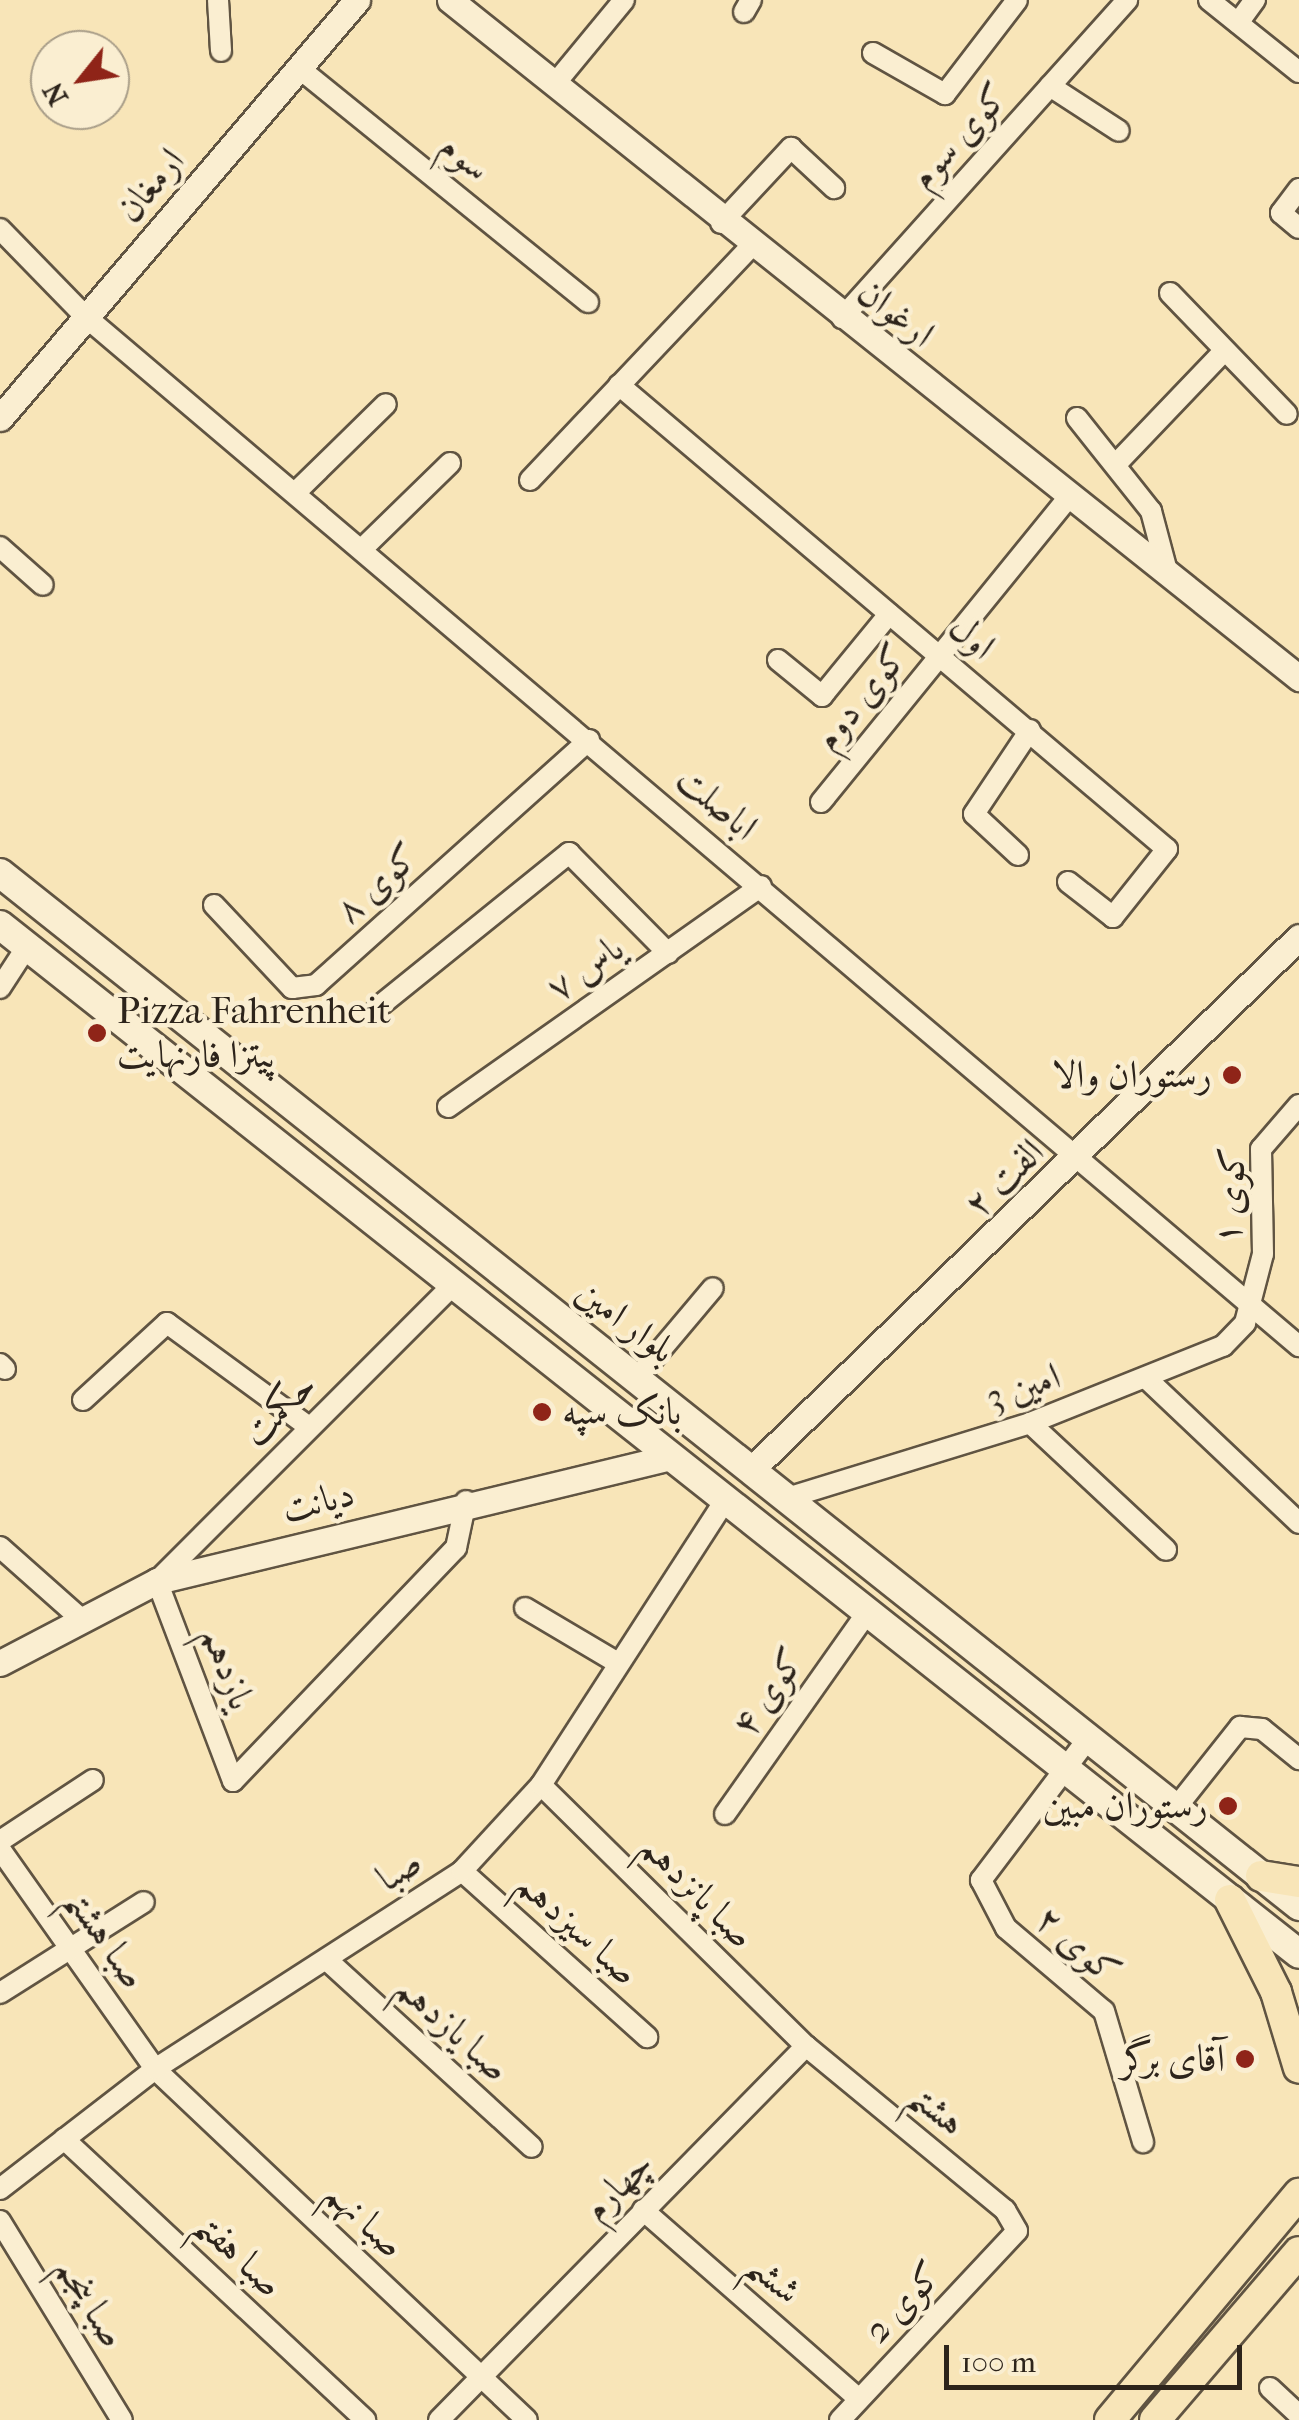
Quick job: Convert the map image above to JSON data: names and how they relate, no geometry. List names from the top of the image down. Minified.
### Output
{"streets":{"main road":["بلوار امین"],"street":["کوی سوم","سوم","ارمغان","ارغوان","اول","کوی دوم","اباصلت","کوی ۸","یاس ۷","الفت ۲","کوی ۱","امین 3","حکمت","دیانت","یازدهم","کوی ۴","صبا","صبا پانزدهم","صبا سیزدهم","صبا هشتم","کوی ۲","صبا یازدهم","هشتم","چهارم","صبا نهم","صبا هفتم","ششم","صبا پنجم","کوی 2"]},"crossings":[["کوی سوم","ارغوان"],["سوم","ارمغان"],["ارمغان","اباصلت"],["ارغوان","کوی دوم"],["اول","کوی دوم"],["اباصلت","کوی ۸"],["اباصلت","یاس ۷"],["اباصلت","الفت ۲"],["اباصلت","کوی ۱"],["اباصلت","امین 3"],["الفت ۲","بلوار امین"],["کوی ۱","امین 3"],["بلوار امین","امین 3"],["حکمت","دیانت"],["حکمت","یازدهم"],["دیانت","یازدهم"],["صبا","صبا پانزدهم"],["صبا","صبا سیزدهم"],["صبا","صبا هشتم"],["صبا","صبا یازدهم"],["صبا","صبا نهم"],["صبا","صبا هفتم"],["صبا پانزدهم","هشتم"],["صبا پانزدهم","چهارم"],["صبا هشتم","صبا نهم"],["هشتم","چهارم"],["هشتم","کوی 2"],["چهارم","صبا نهم"],["چهارم","ششم"],["ششم","کوی 2"]],"places":["Pizza Fahrenheit پیتزا فارنهایت","رستوران والا","بانک سپه","رستوران مبین","آقاى برگر"],"scale_bar":"100 m","north":"bottom left"}
